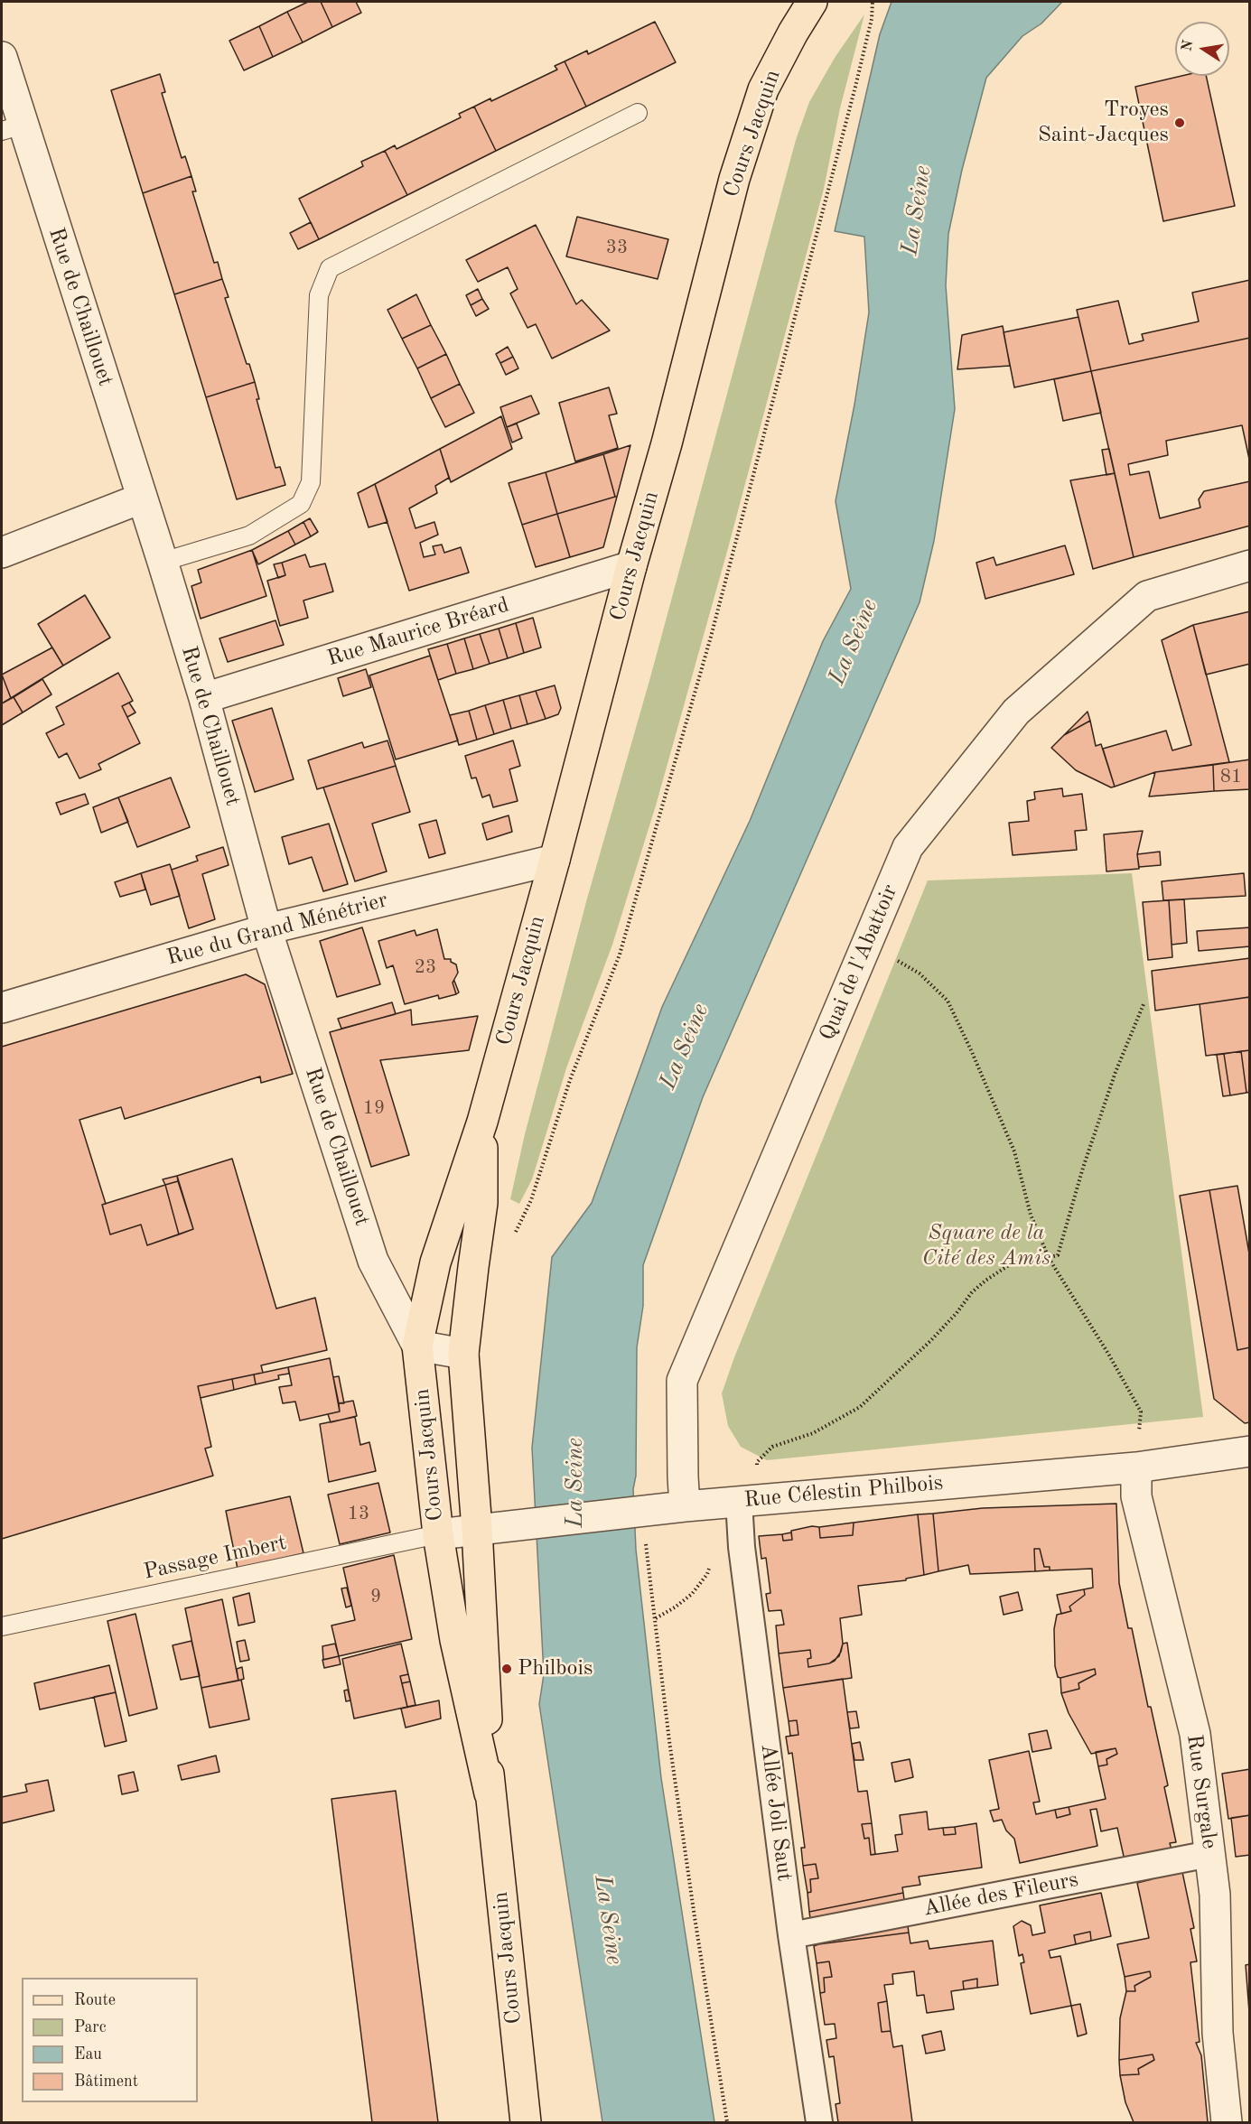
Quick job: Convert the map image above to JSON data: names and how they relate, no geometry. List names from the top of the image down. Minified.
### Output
{"streets":{"main road":["Cours Jacquin"],"street":["Rue de Chaillouet","Rue Maurice Bréard","Rue du Grand Ménétrier","Quai de l'Abattoir","Rue Célestin Philbois","Rue Surgale","Allée Joli Saut","Allée des Fileurs"],"lane":["Passage Imbert"]},"crossings":[["Cours Jacquin","Rue de Chaillouet"],["Cours Jacquin","Rue Maurice Bréard"],["Cours Jacquin","Rue du Grand Ménétrier"],["Cours Jacquin","Rue Célestin Philbois"],["Cours Jacquin","Passage Imbert"],["Rue de Chaillouet","Rue Maurice Bréard"],["Rue de Chaillouet","Rue du Grand Ménétrier"],["Quai de l'Abattoir","Rue Célestin Philbois"],["Rue Célestin Philbois","Passage Imbert"],["Rue Célestin Philbois","Rue Surgale"],["Rue Célestin Philbois","Allée Joli Saut"],["Rue Surgale","Allée des Fileurs"],["Allée Joli Saut","Allée des Fileurs"]],"water":["La Seine"],"parks":["Square de la Cité des Amis"],"places":["Troyes Saint-Jacques","Philbois"],"house_numbers":["33","81","23","19","13","9"],"legend":["Route","Parc","Eau","Bâtiment"],"north":"left"}
